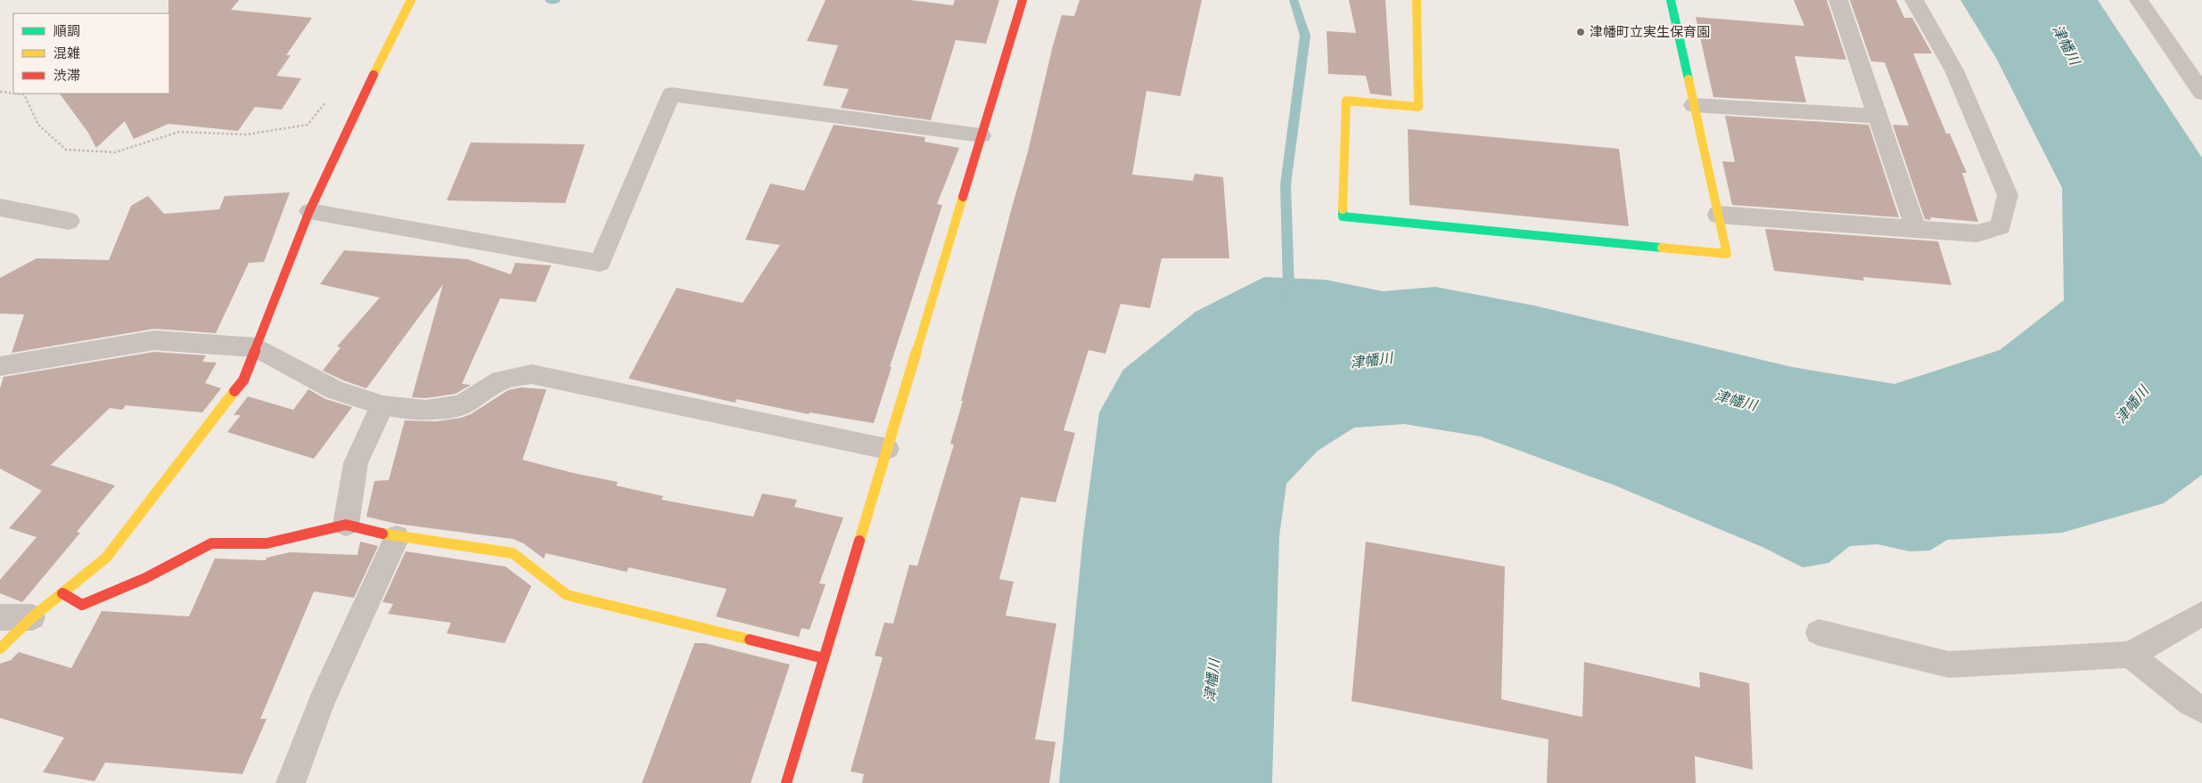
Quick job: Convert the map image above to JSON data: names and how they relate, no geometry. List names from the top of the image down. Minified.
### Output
{"water":["津幡川"],"places":["津幡町立実生保育園"],"legend":["順調","混雑","渋滞"]}
